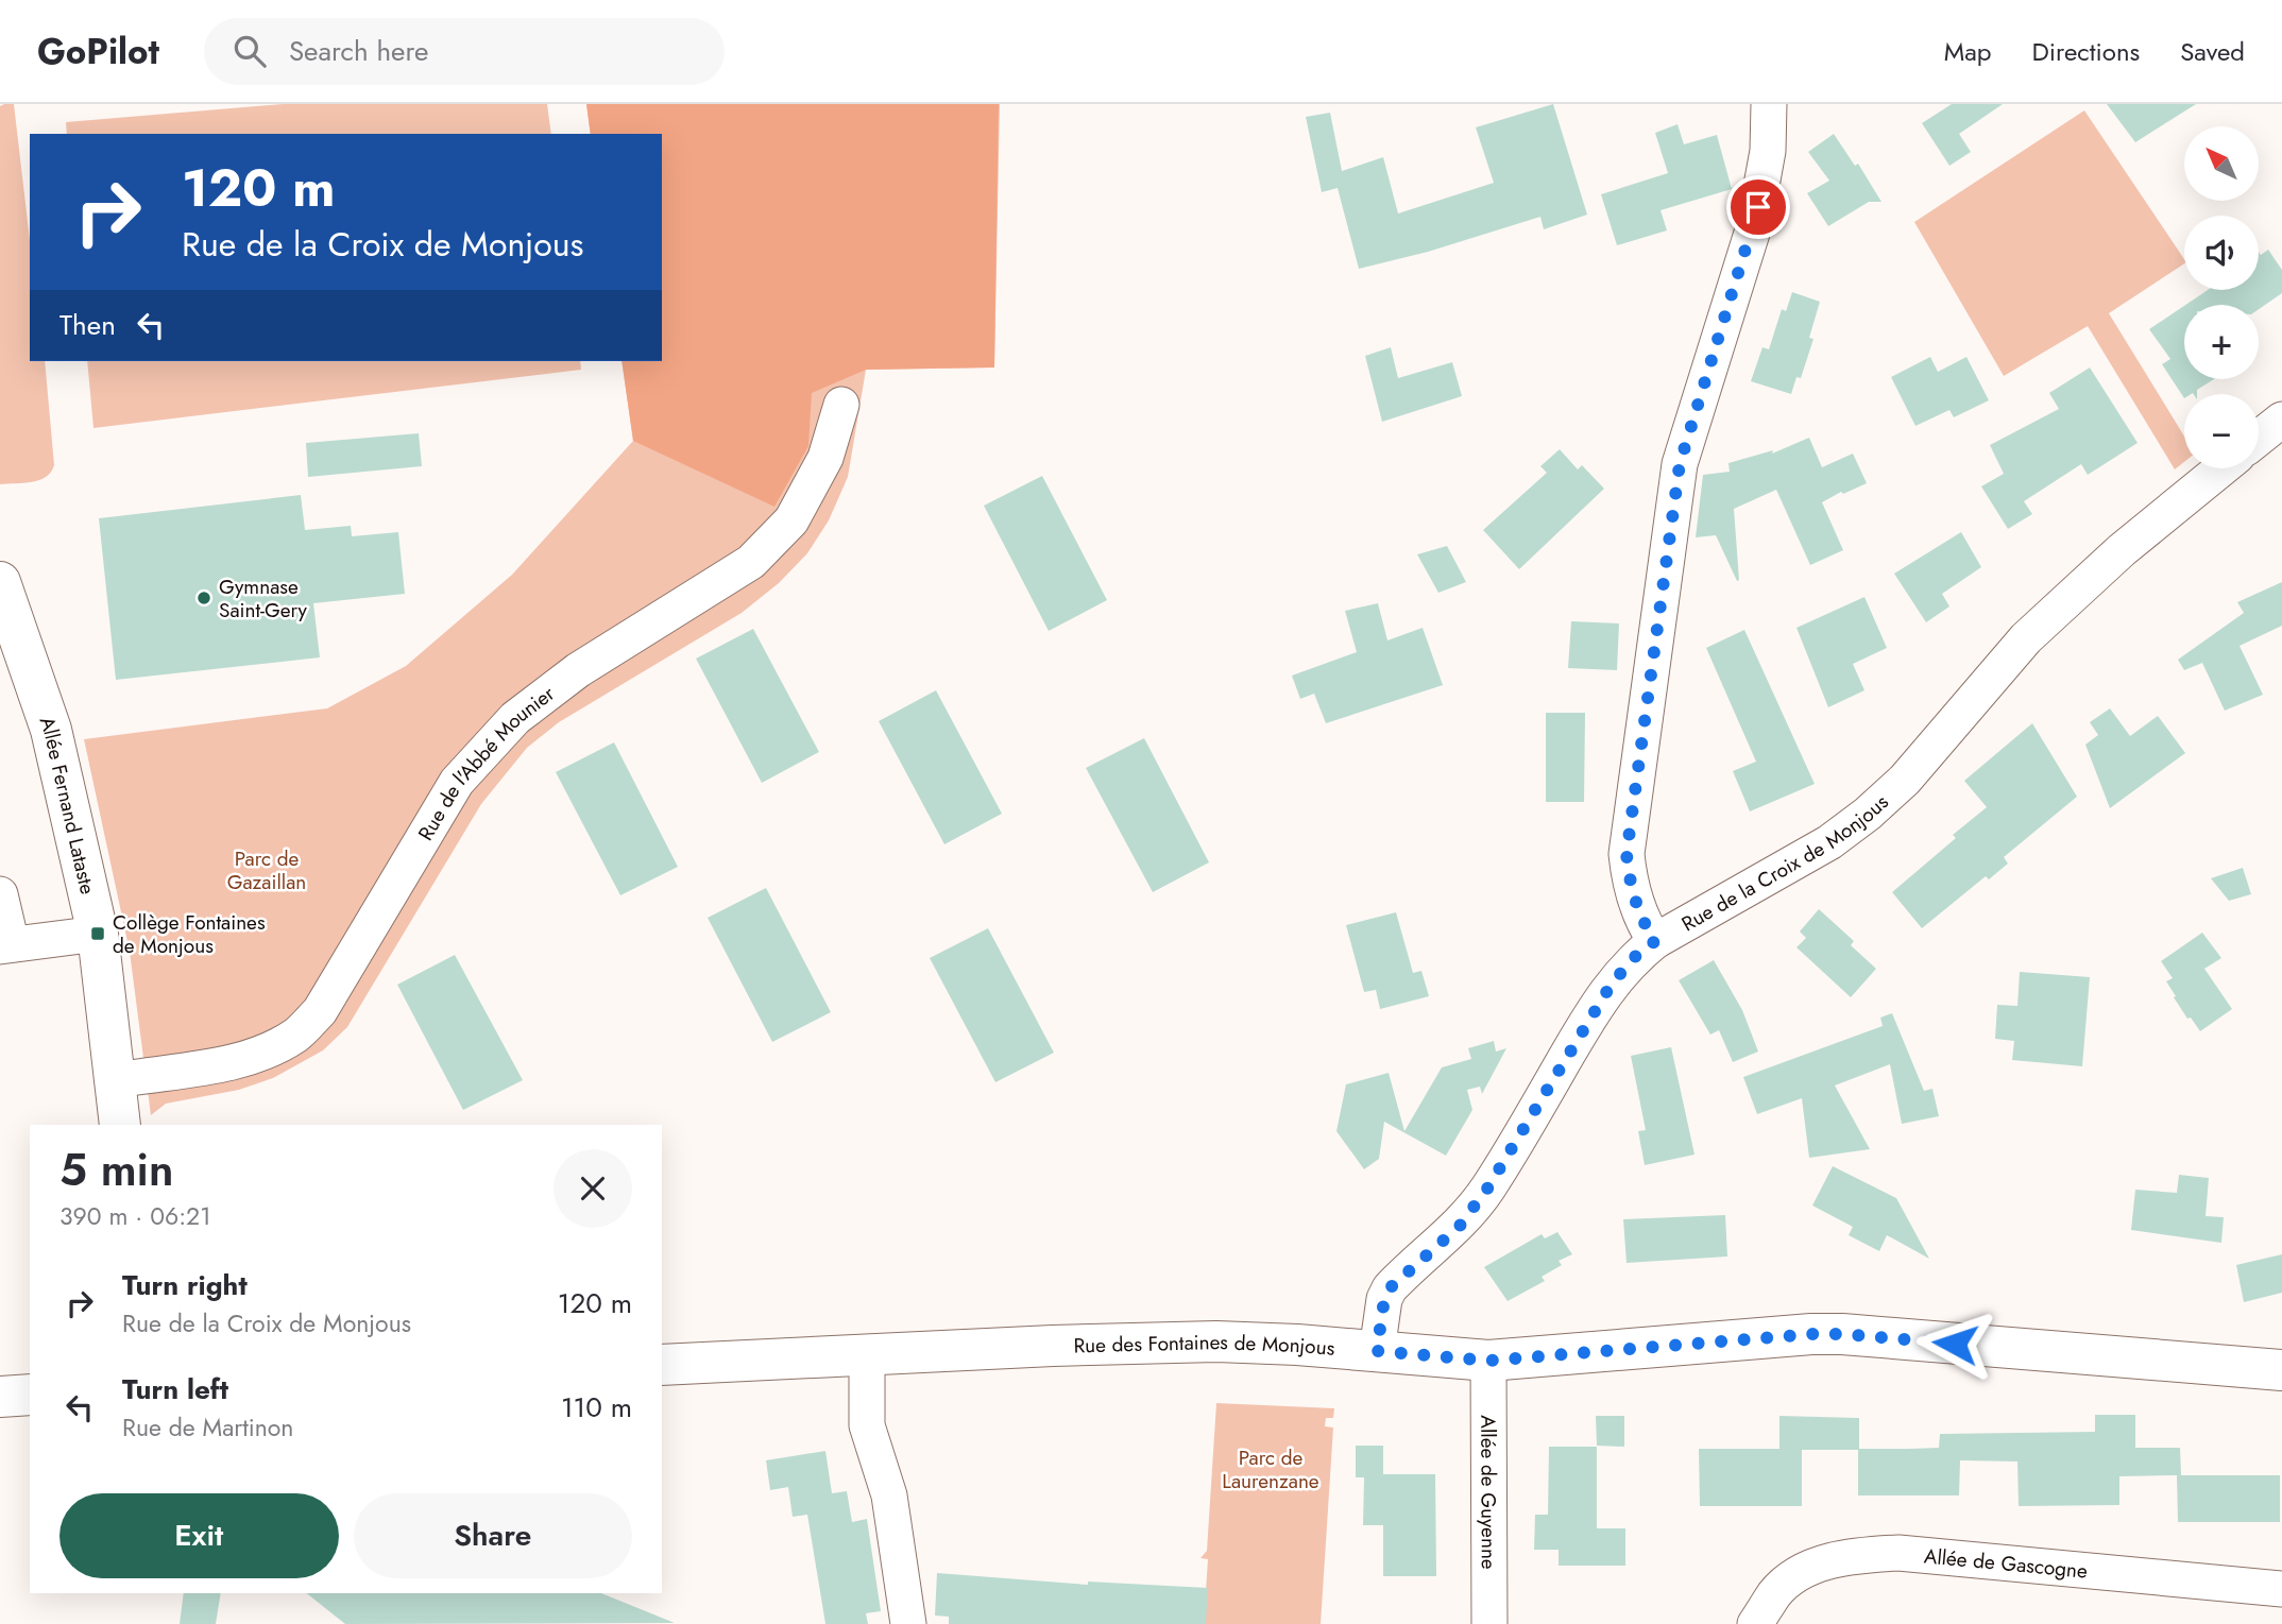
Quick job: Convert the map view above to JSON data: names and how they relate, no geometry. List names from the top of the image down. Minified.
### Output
{"streets":{"street":["Rue de l'Abbé Mounier","Allée Fernand Lataste","Rue de la Croix de Monjous","Rue des Fontaines de Monjous","Allée de Guyenne","Allée de Gascogne"]},"crossings":[["Rue de l'Abbé Mounier","Allée Fernand Lataste"],["Rue de la Croix de Monjous","Rue des Fontaines de Monjous"],["Rue des Fontaines de Monjous","Allée de Guyenne"]],"parks":["Parc de Gazaillan","Parc de Laurenzane"],"places":{"other":["Gymnase Saint-Gery"],"transit":["Collège Fontaines de Monjous"]},"north":"top left","page":{"header":"GoPilot","search":"Search here","nav":["Map","Directions","Saved"],"map_buttons":["+","−"],"turn":["120 m","Rue de la Croix de Monjous"],"then":"Then","heading":["5 min","390 m · 06:21"],"list":[{"name":"Turn right","note":"Rue de la Croix de Monjous","value":"120 m"},{"name":"Turn left","note":"Rue de Martinon","value":"110 m"}],"buttons":["Exit","Share"]}}
